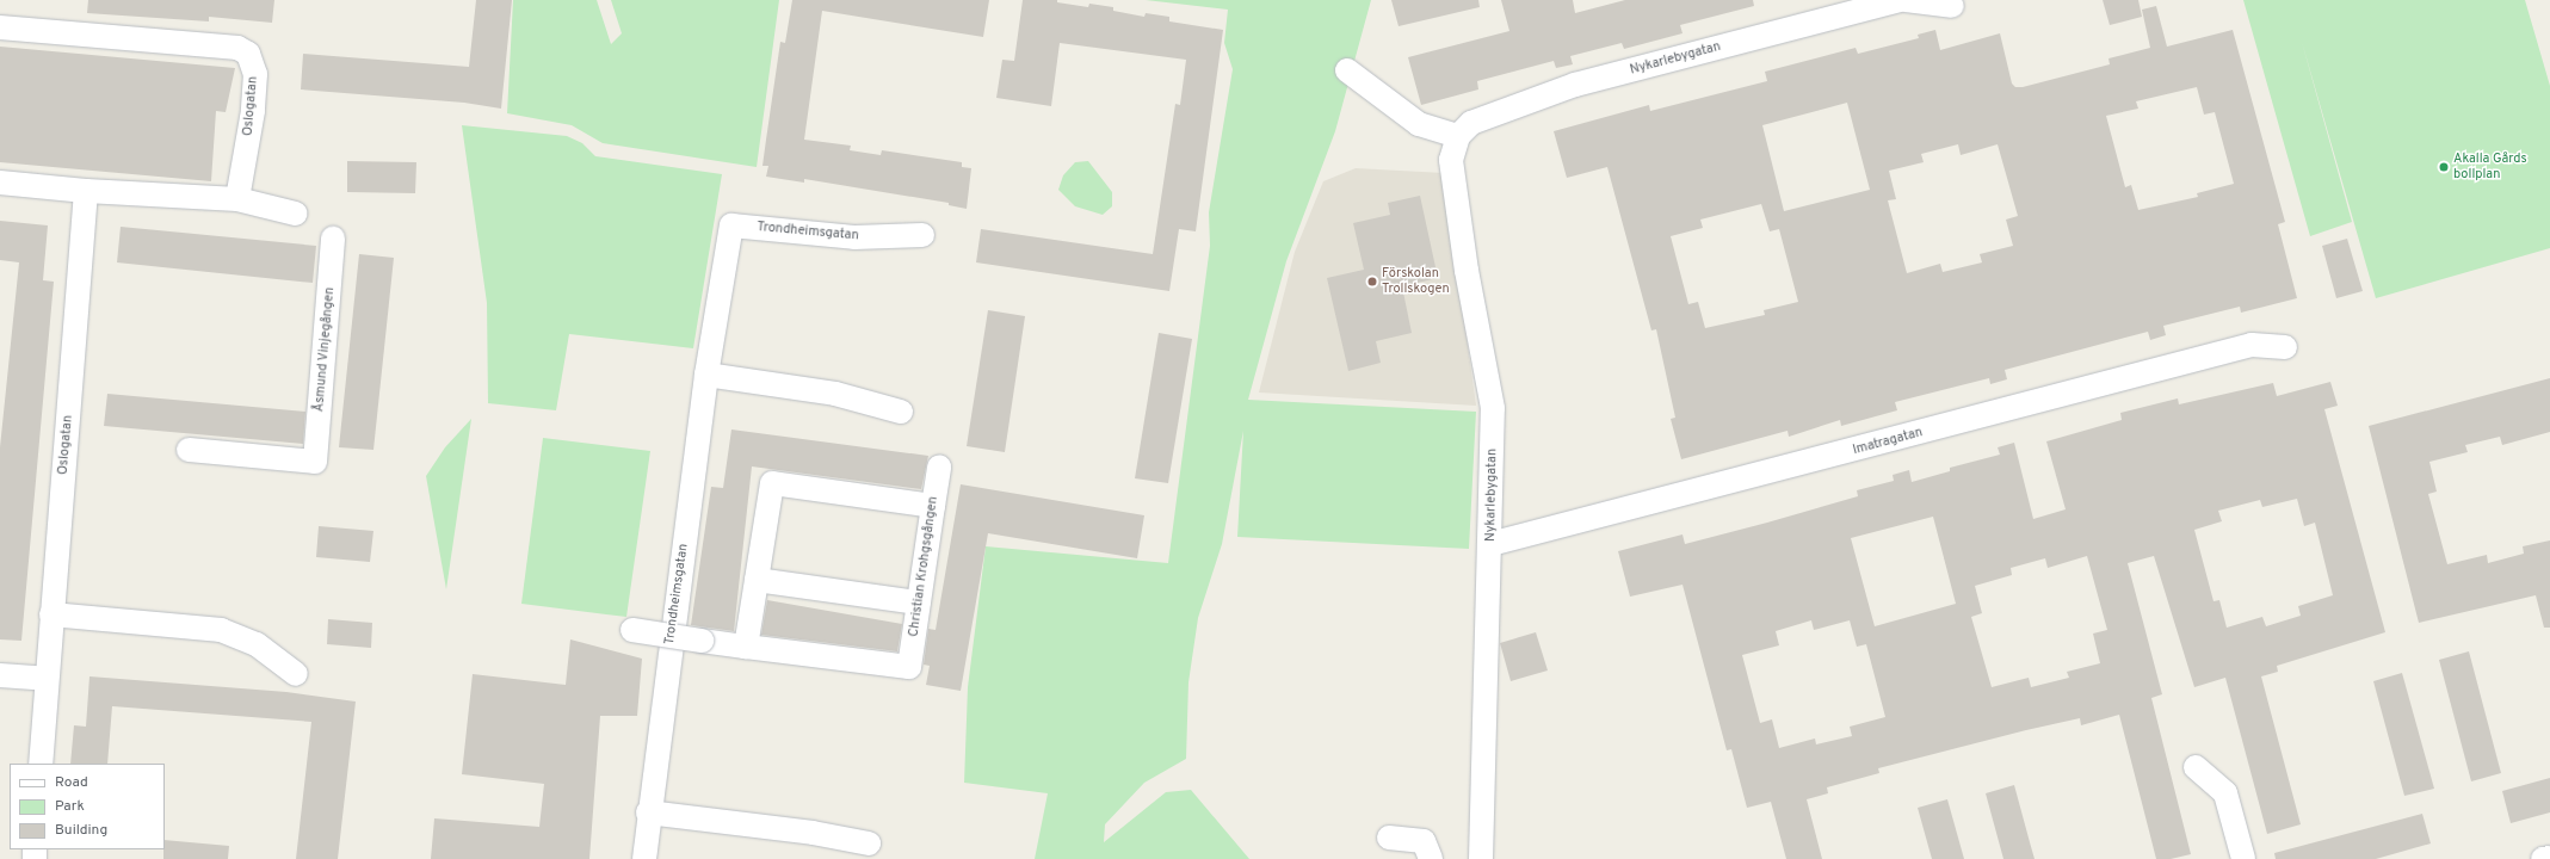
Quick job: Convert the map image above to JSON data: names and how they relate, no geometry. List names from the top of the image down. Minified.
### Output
{"streets":{"street":["Nykarlebygatan","Oslogatan","Trondheimsgatan","Åsmund Vinjegången","Imatragatan","Christian Krohgsgången"]},"crossings":[["Nykarlebygatan","Imatragatan"]],"places":["Akalla Gårds bollplan","Förskolan Trollskogen"],"legend":["Road","Park","Building"]}
